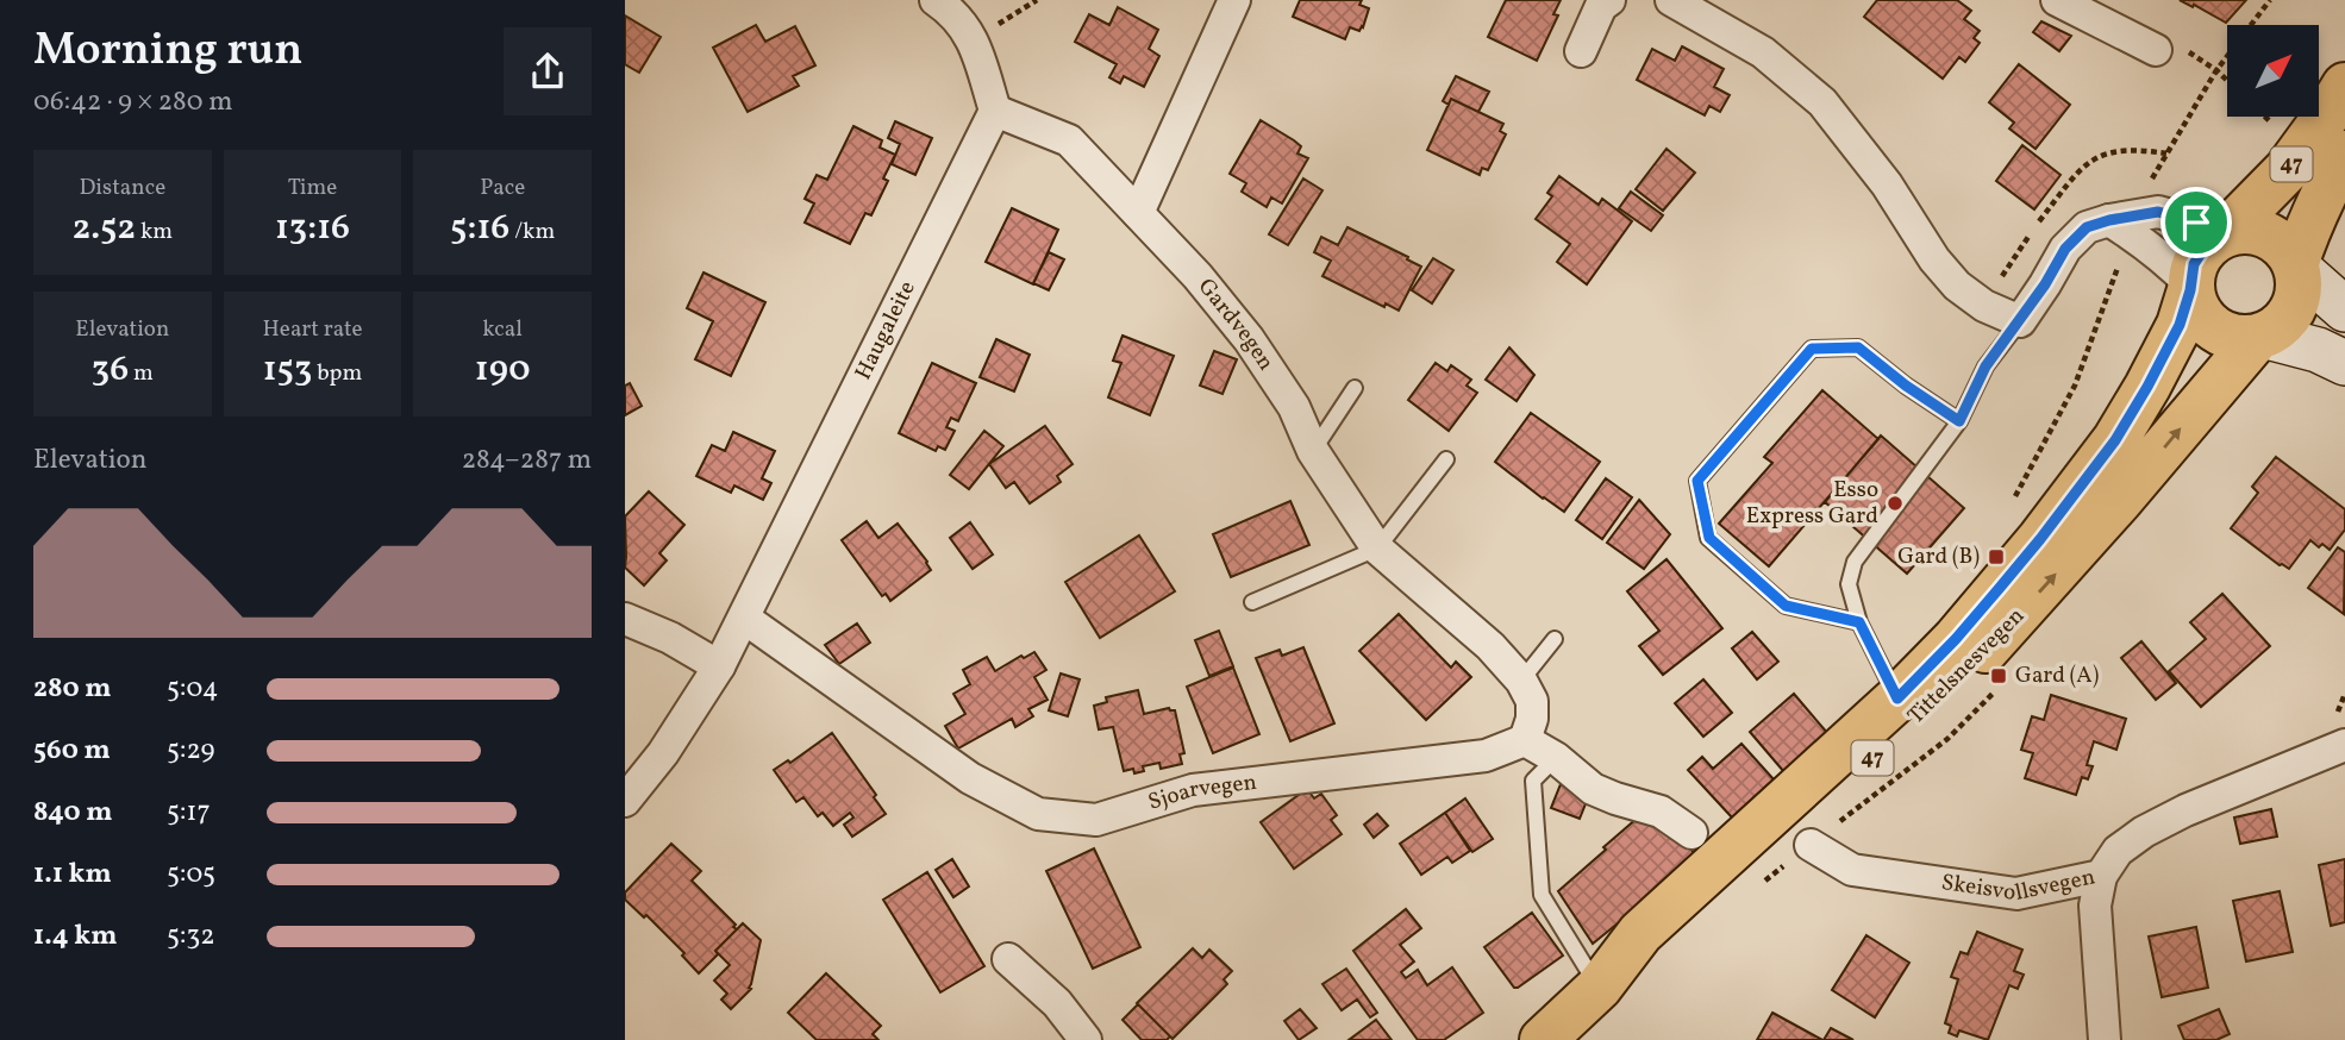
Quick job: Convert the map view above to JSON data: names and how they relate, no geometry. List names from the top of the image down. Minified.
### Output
{"streets":{"main road":["47","Tittelsnesvegen"],"street":["Gardvegen","Haugaleite","Sjoarvegen","Skeisvollsvegen"]},"crossings":[["47","Tittelsnesvegen"],["Gardvegen","Haugaleite"],["Gardvegen","Sjoarvegen"],["Haugaleite","Sjoarvegen"]],"places":{"other":["Esso Express Gard"],"transit":["Gard (B)","Gard (A)"]},"north":"top right","page":{"heading":["Morning run","06:42 · 9 × 280 m"],"stats":[["Distance","2.52 km"],["Time","13:16"],["Pace","5:16 /km"],["Elevation","36 m"],["Heart rate","153 bpm"],["kcal","190"]],"chart":["Elevation","284–287 m"],"list":[{"name":"280 m","note":"5:04"},{"name":"560 m","note":"5:29"},{"name":"840 m","note":"5:17"},{"name":"1.1 km","note":"5:05"},{"name":"1.4 km","note":"5:32"}]}}
